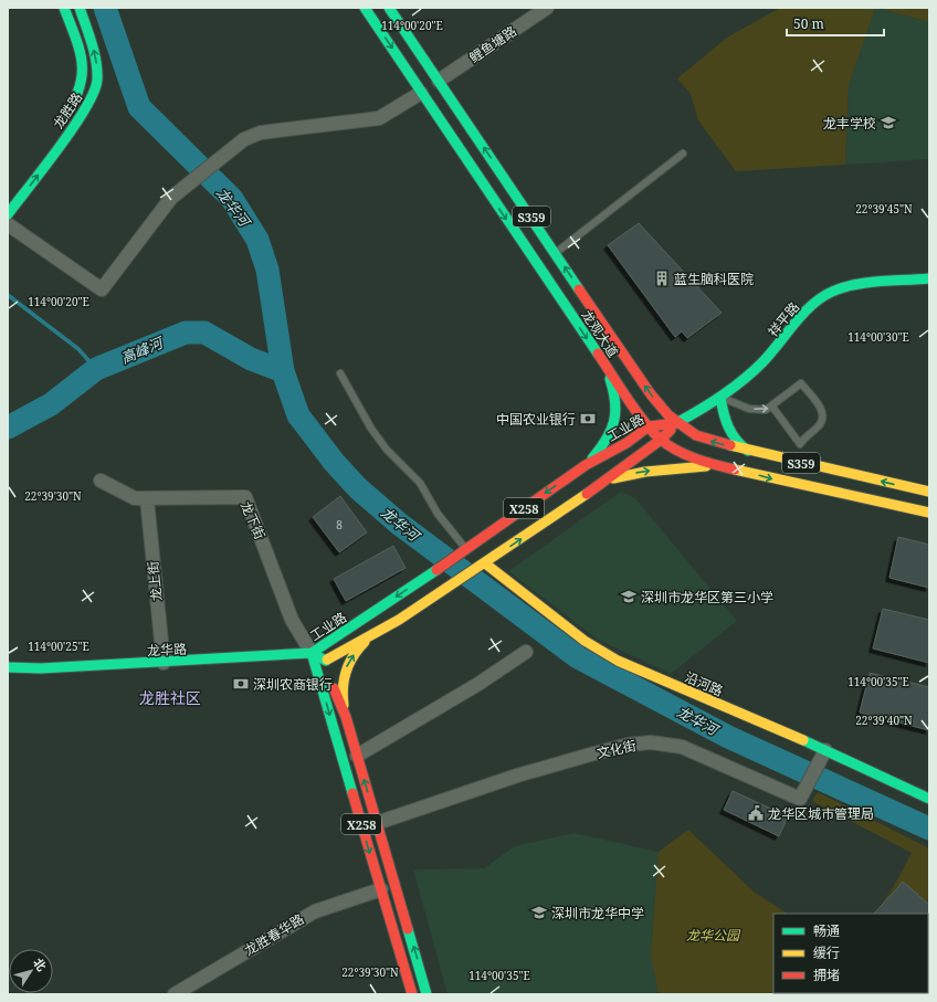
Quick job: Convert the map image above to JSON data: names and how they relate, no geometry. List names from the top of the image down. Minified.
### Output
{"streets":{"main road":["龙胜路","S359","祥平路","龙观大道","工业路","X258","龙华路","沿河路"],"street":["鲤鱼塘路","龙下街","龙上街","文化街","龙胜春华路"]},"crossings":[["鲤鱼塘路","龙观大道"],["祥平路","龙观大道"],["祥平路","工业路"],["龙观大道","工业路"],["工业路","龙下街"],["工业路","龙华路"],["工业路","沿河路"],["工业路","文化街"],["工业路","龙胜春华路"],["龙下街","龙上街"],["龙下街","龙华路"],["龙上街","龙华路"],["沿河路","文化街"]],"one_way":["龙胜路"],"districts":["龙胜社区"],"water":["龙华河","高峰河"],"parks":["龙华公园"],"places":{"school or university":["龙丰学校","深圳市龙华区第三小学","深圳市龙华中学"],"building":["蓝生脑科医院"],"bank":["中国农业银行","深圳农商银行"],"public building":["龙华区城市管理局"]},"house_numbers":["8"],"legend":["畅通","缓行","拥堵"],"scale_bar":"50 m","north":"top right","coordinates":["114°00'20\"E","22°39'45\"N","114°00'30\"E","22°39'30\"N","114°00'25\"E","114°00'35\"E","22°39'40\"N"]}
